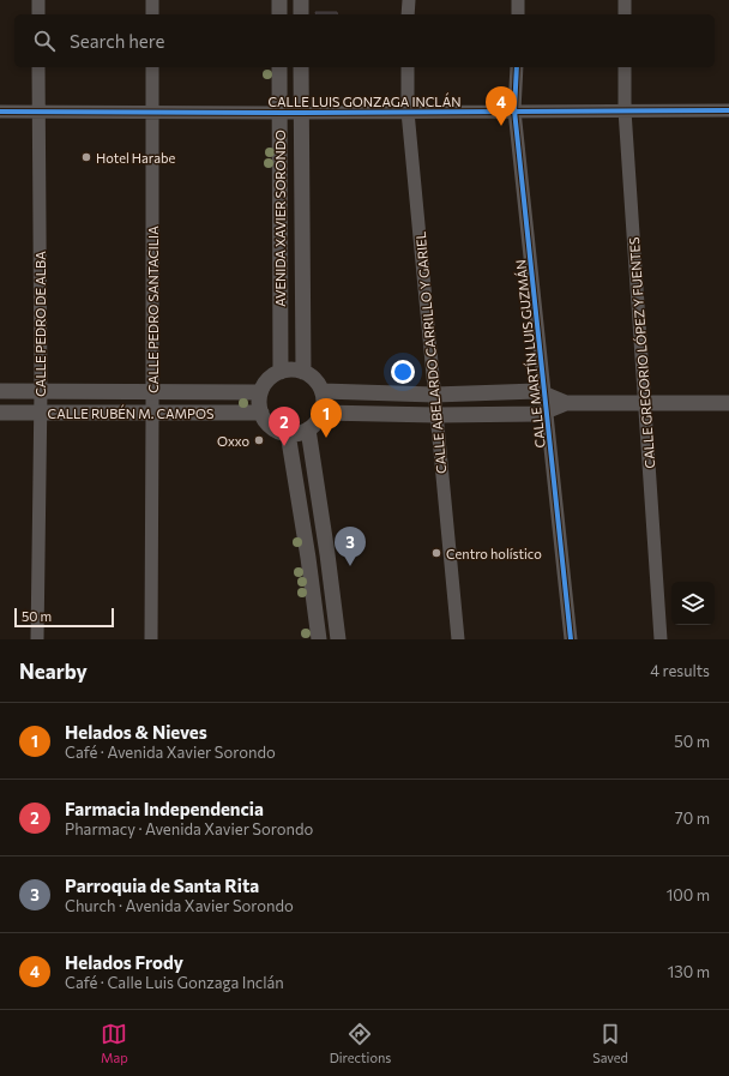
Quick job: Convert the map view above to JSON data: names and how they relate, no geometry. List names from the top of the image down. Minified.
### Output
{"streets":{"street":["CALLE LUIS GONZAGA INCLÁN","AVENIDA XAVIER SORONDO","CALLE PEDRO SANTACILIA","CALLE PEDRO DE ALBA","CALLE ABELARDO CARRILLO Y GARIEL","CALLE GREGORIO LÓPEZ Y FUENTES","CALLE MARTÍN LUIS GUZMÁN","CALLE RUBÉN M. CAMPOS"]},"crossings":[["CALLE LUIS GONZAGA INCLÁN","AVENIDA XAVIER SORONDO"],["CALLE LUIS GONZAGA INCLÁN","CALLE PEDRO SANTACILIA"],["CALLE LUIS GONZAGA INCLÁN","CALLE PEDRO DE ALBA"],["CALLE LUIS GONZAGA INCLÁN","CALLE ABELARDO CARRILLO Y GARIEL"],["CALLE LUIS GONZAGA INCLÁN","CALLE GREGORIO LÓPEZ Y FUENTES"],["CALLE LUIS GONZAGA INCLÁN","CALLE MARTÍN LUIS GUZMÁN"],["AVENIDA XAVIER SORONDO","CALLE RUBÉN M. CAMPOS"],["CALLE PEDRO SANTACILIA","CALLE RUBÉN M. CAMPOS"],["CALLE PEDRO DE ALBA","CALLE RUBÉN M. CAMPOS"]],"places":["Hotel Harabe","Oxxo","Centro holístico"],"scale_bar":"50 m","page":{"search":"Search here","pins":["4","1","2","3"],"scale":"50 m","heading":["Nearby","4 results"],"list":[{"mark":"1","name":"Helados & Nieves","note":"Café · Avenida Xavier Sorondo","value":"50 m"},{"mark":"2","name":"Farmacia Independencia","note":"Pharmacy · Avenida Xavier Sorondo","value":"70 m"},{"mark":"3","name":"Parroquia de Santa Rita","note":"Church · Avenida Xavier Sorondo","value":"100 m"},{"mark":"4","name":"Helados Frody","note":"Café · Calle Luis Gonzaga Inclán","value":"130 m"}],"nav":["Map","Directions","Saved"]}}
